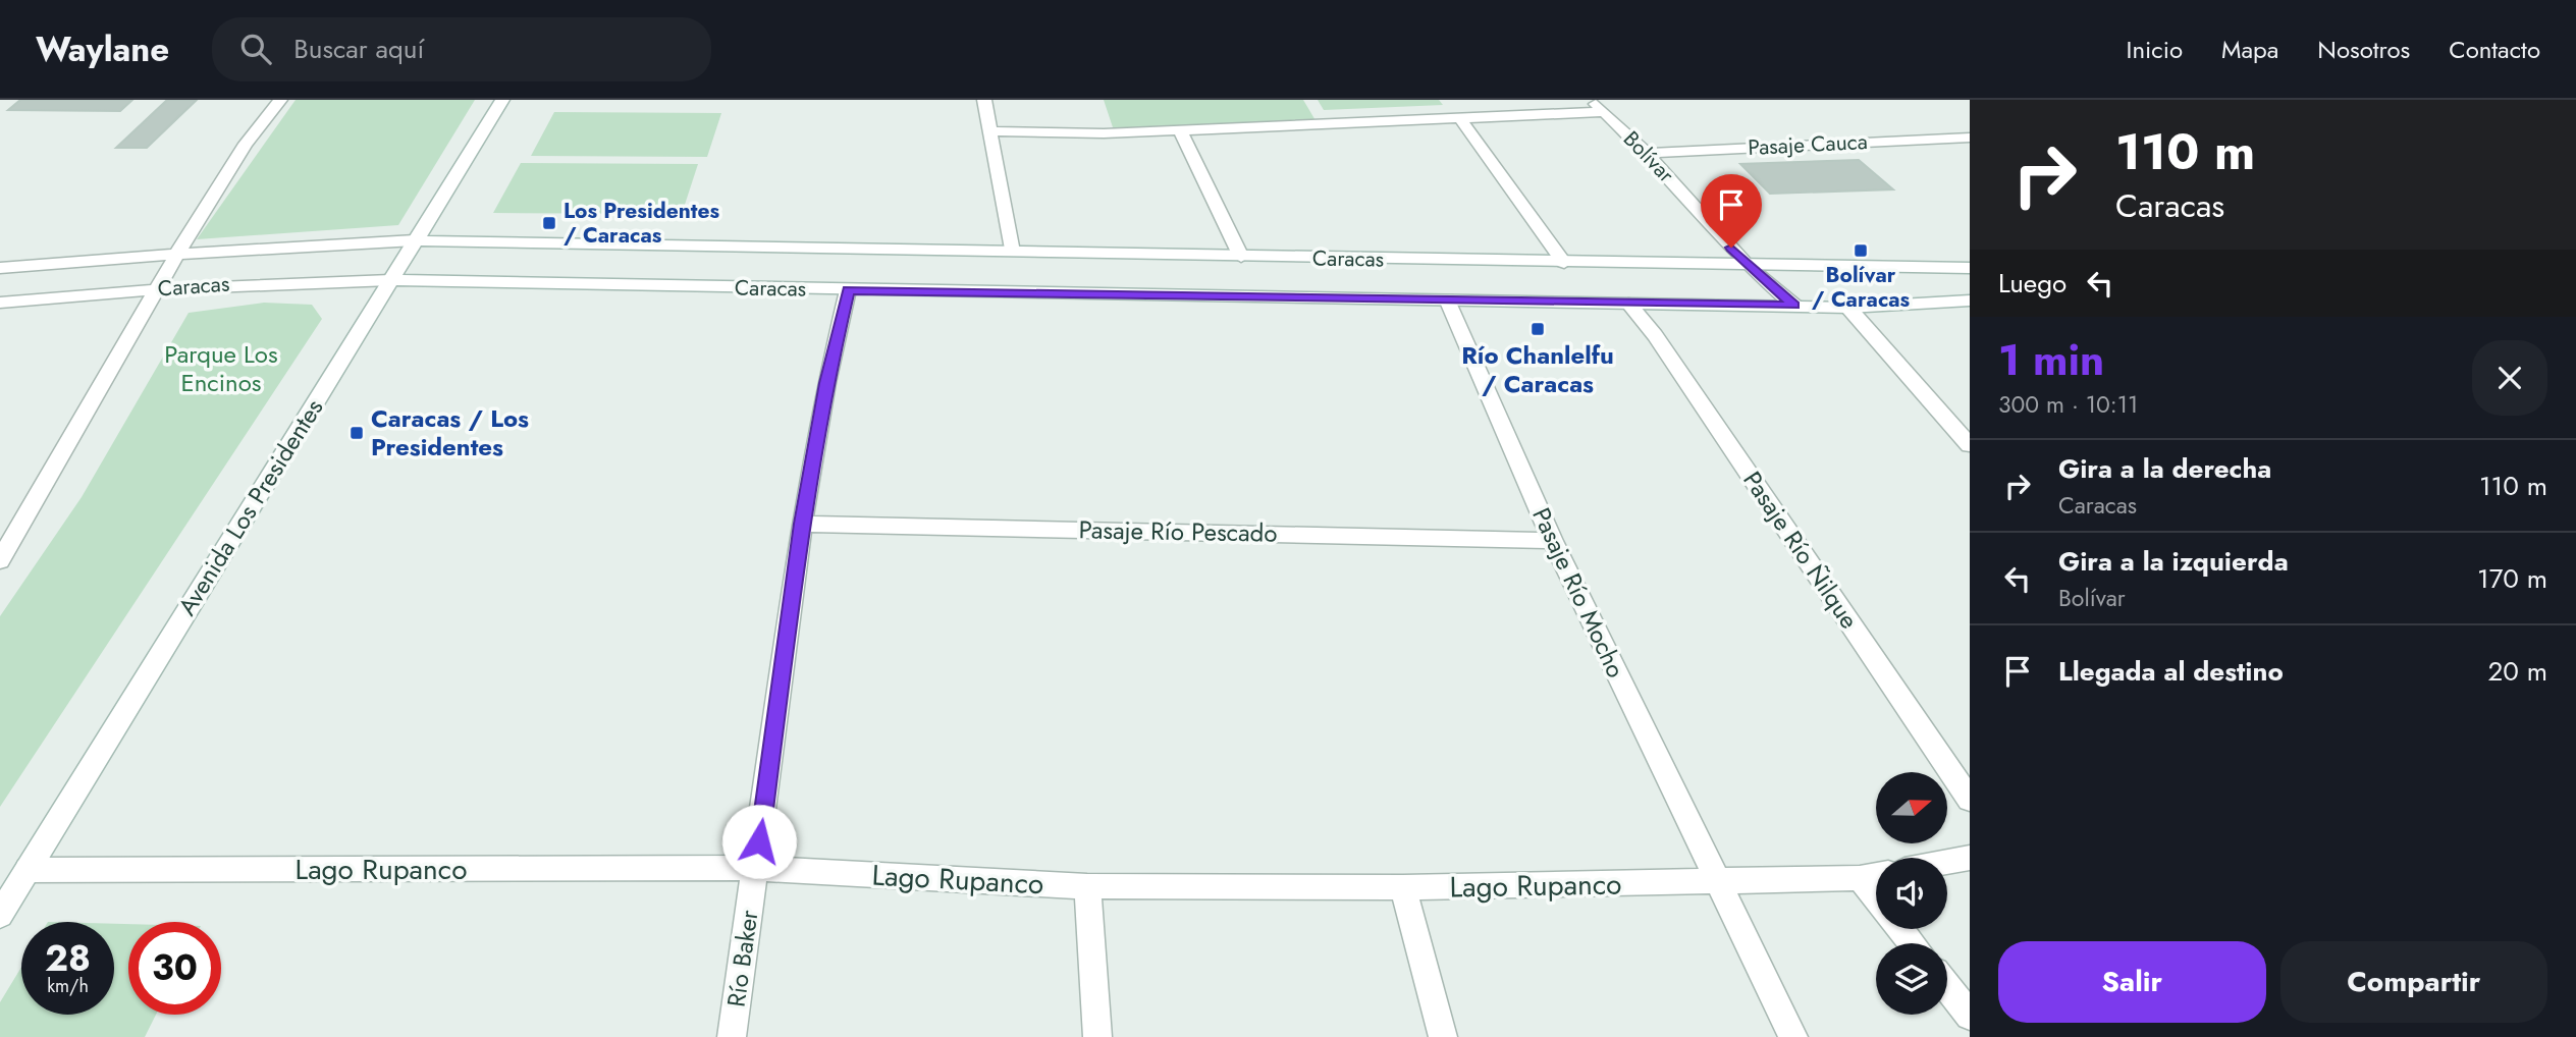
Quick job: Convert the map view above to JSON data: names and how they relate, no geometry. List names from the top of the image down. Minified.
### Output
{"streets":{"street":["Pasaje Cauca","Bolívar","Caracas","Avenida Los Presidentes","Pasaje Río Pescado","Pasaje Río Ñilque","Pasaje Río Mocho","Lago Rupanco","Río Baker"]},"crossings":[["Pasaje Cauca","Bolívar"],["Bolívar","Caracas"],["Caracas","Avenida Los Presidentes"],["Caracas","Pasaje Río Ñilque"],["Caracas","Pasaje Río Mocho"],["Caracas","Río Baker"],["Avenida Los Presidentes","Lago Rupanco"],["Pasaje Río Pescado","Pasaje Río Mocho"],["Pasaje Río Pescado","Río Baker"],["Pasaje Río Mocho","Lago Rupanco"],["Lago Rupanco","Río Baker"]],"parks":["Parque Los Encinos"],"places":{"transit":["Los Presidentes / Caracas","Bolívar / Caracas","Río Chanlelfu / Caracas","Caracas / Los Presidentes"]},"north":"right","page":{"header":"Waylane","search":"Buscar aquí","nav":["Inicio","Mapa","Nosotros","Contacto"],"turn":["110 m","Caracas"],"then":"Luego","heading":["1 min","300 m · 10:11"],"list":[{"name":"Gira a la derecha","note":"Caracas","value":"110 m"},{"name":"Gira a la izquierda","note":"Bolívar","value":"170 m"},{"name":"Llegada al destino","value":"20 m"}],"speed":"28 km/h","limit":"30","buttons":["Salir","Compartir"]}}
